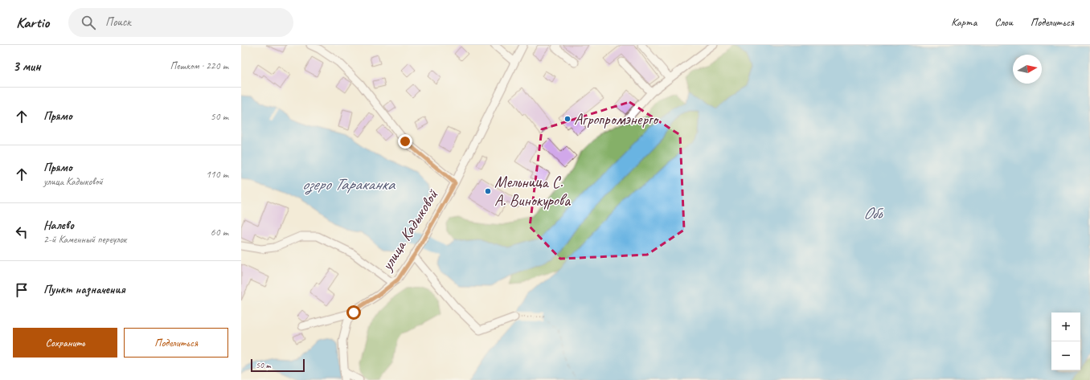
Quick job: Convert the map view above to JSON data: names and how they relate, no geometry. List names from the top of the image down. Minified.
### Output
{"streets":{"street":["улица Кадыковой"]},"water":["озеро Тараканка","Обь"],"places":["Агропромэнерго","Мельница С. А. Винокурова"],"scale_bar":"50 m","north":"right","page":{"header":"Kartio","search":"Поиск","nav":["Карта","Слои","Поделиться"],"heading":["3 мин","Пешком · 220 m"],"list":[["Прямо","50 m"],["Прямо","улица Кадыковой","110 m"],["Налево","2-й Каменный переулок","60 m"],"Пункт назначения"],"map_buttons":["+","−"],"buttons":["Сохранить","Поделиться"],"scale":"50 m"}}
